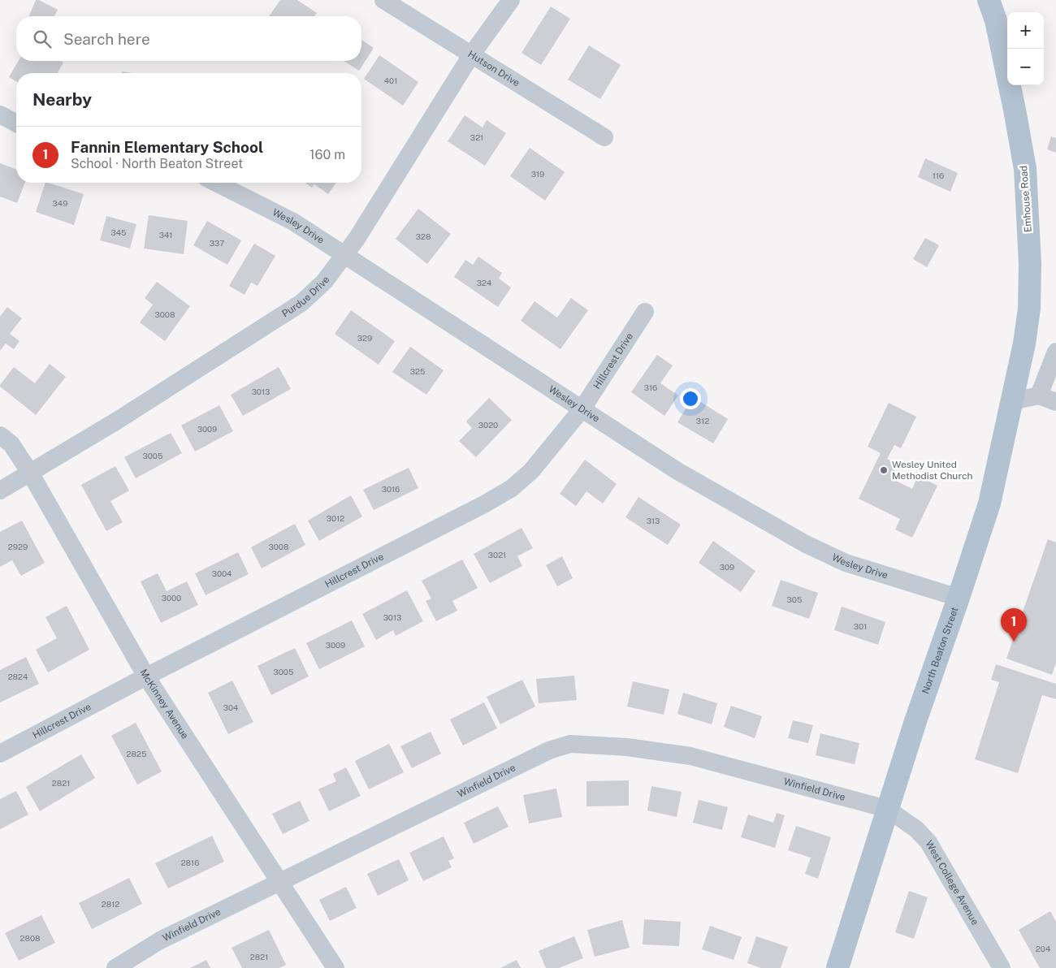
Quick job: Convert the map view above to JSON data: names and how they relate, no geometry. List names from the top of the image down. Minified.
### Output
{"streets":{"main road":["Emhouse Road","North Beaton Street"],"street":["Hutson Drive","Wesley Drive","Purdue Drive","Hillcrest Drive","McKinney Avenue","Winfield Drive","West College Avenue"]},"crossings":[["Hutson Drive","Purdue Drive"],["Emhouse Road","North Beaton Street"],["Wesley Drive","Purdue Drive"],["Wesley Drive","Hillcrest Drive"],["Wesley Drive","North Beaton Street"],["Purdue Drive","McKinney Avenue"],["Hillcrest Drive","McKinney Avenue"],["North Beaton Street","Winfield Drive"],["North Beaton Street","West College Avenue"],["McKinney Avenue","Winfield Drive"],["Winfield Drive","West College Avenue"]],"places":["Wesley United Methodist Church"],"house_numbers":["401","321","319","116","349","345","341","328","337","324","3008","329","325","316","3013","312","3020","3009","3005","3016","3012","313","2929","3008","3021","309","3004","3000","305","3013","301","3009","3005","2824","304","2825","2821","2816","2812","2808","204","2821"],"page":{"map_buttons":["+","−"],"search":"Search here","heading":"Nearby","list":[{"mark":"1","name":"Fannin Elementary School","note":"School · North Beaton Street","value":"160 m"}],"pins":"1"}}
